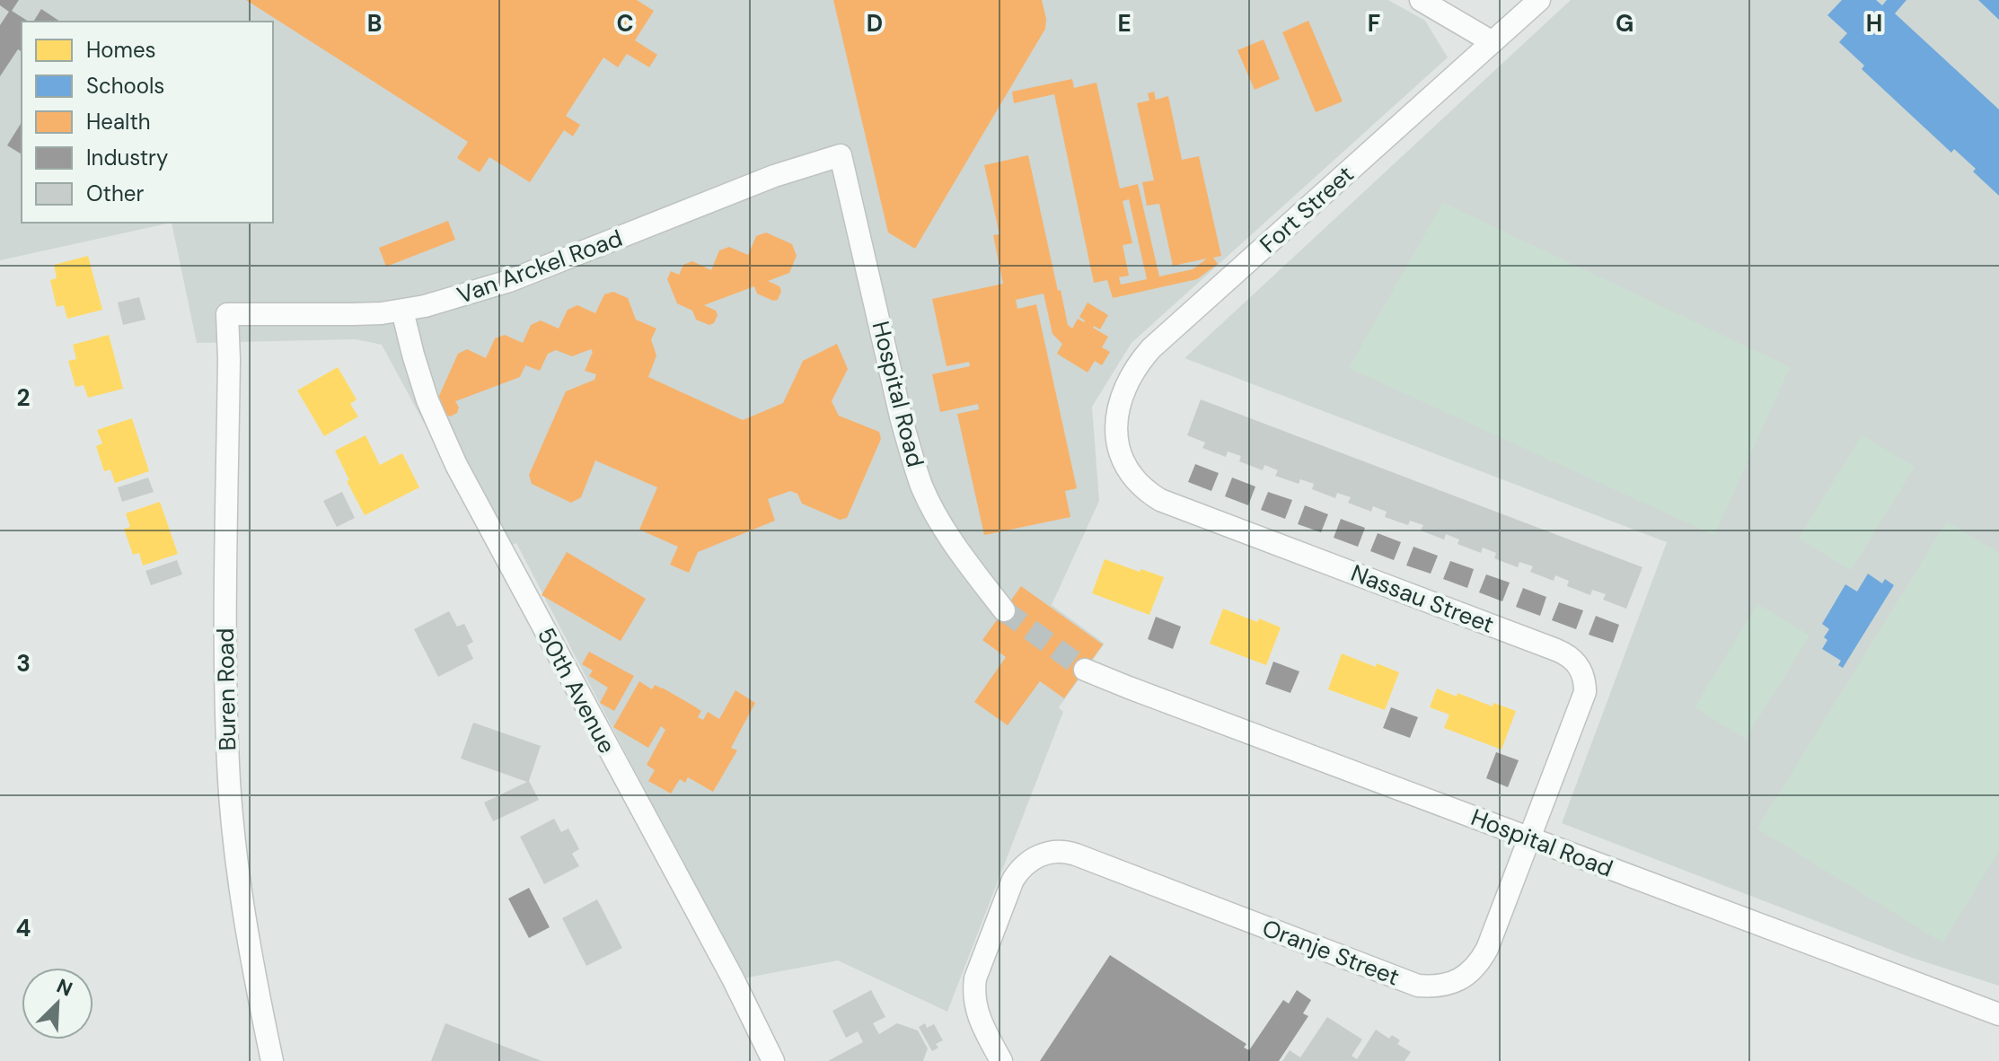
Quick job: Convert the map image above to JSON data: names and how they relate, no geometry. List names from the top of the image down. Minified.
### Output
{"streets":{"street":["Fort Street","Van Arckel Road","Hospital Road","Nassau Street","Buren Road","50th Avenue","Oranje Street"]},"crossings":[["Fort Street","Nassau Street"],["Van Arckel Road","Hospital Road"],["Van Arckel Road","Buren Road"],["Van Arckel Road","50th Avenue"],["Hospital Road","Nassau Street"],["Hospital Road","Oranje Street"],["Nassau Street","Oranje Street"]],"legend":["Homes","Schools","Health","Industry","Other"],"north":"top right","grid":{"columns":["B","C","D","E","F","G","H"],"rows":["2","3","4"]}}
